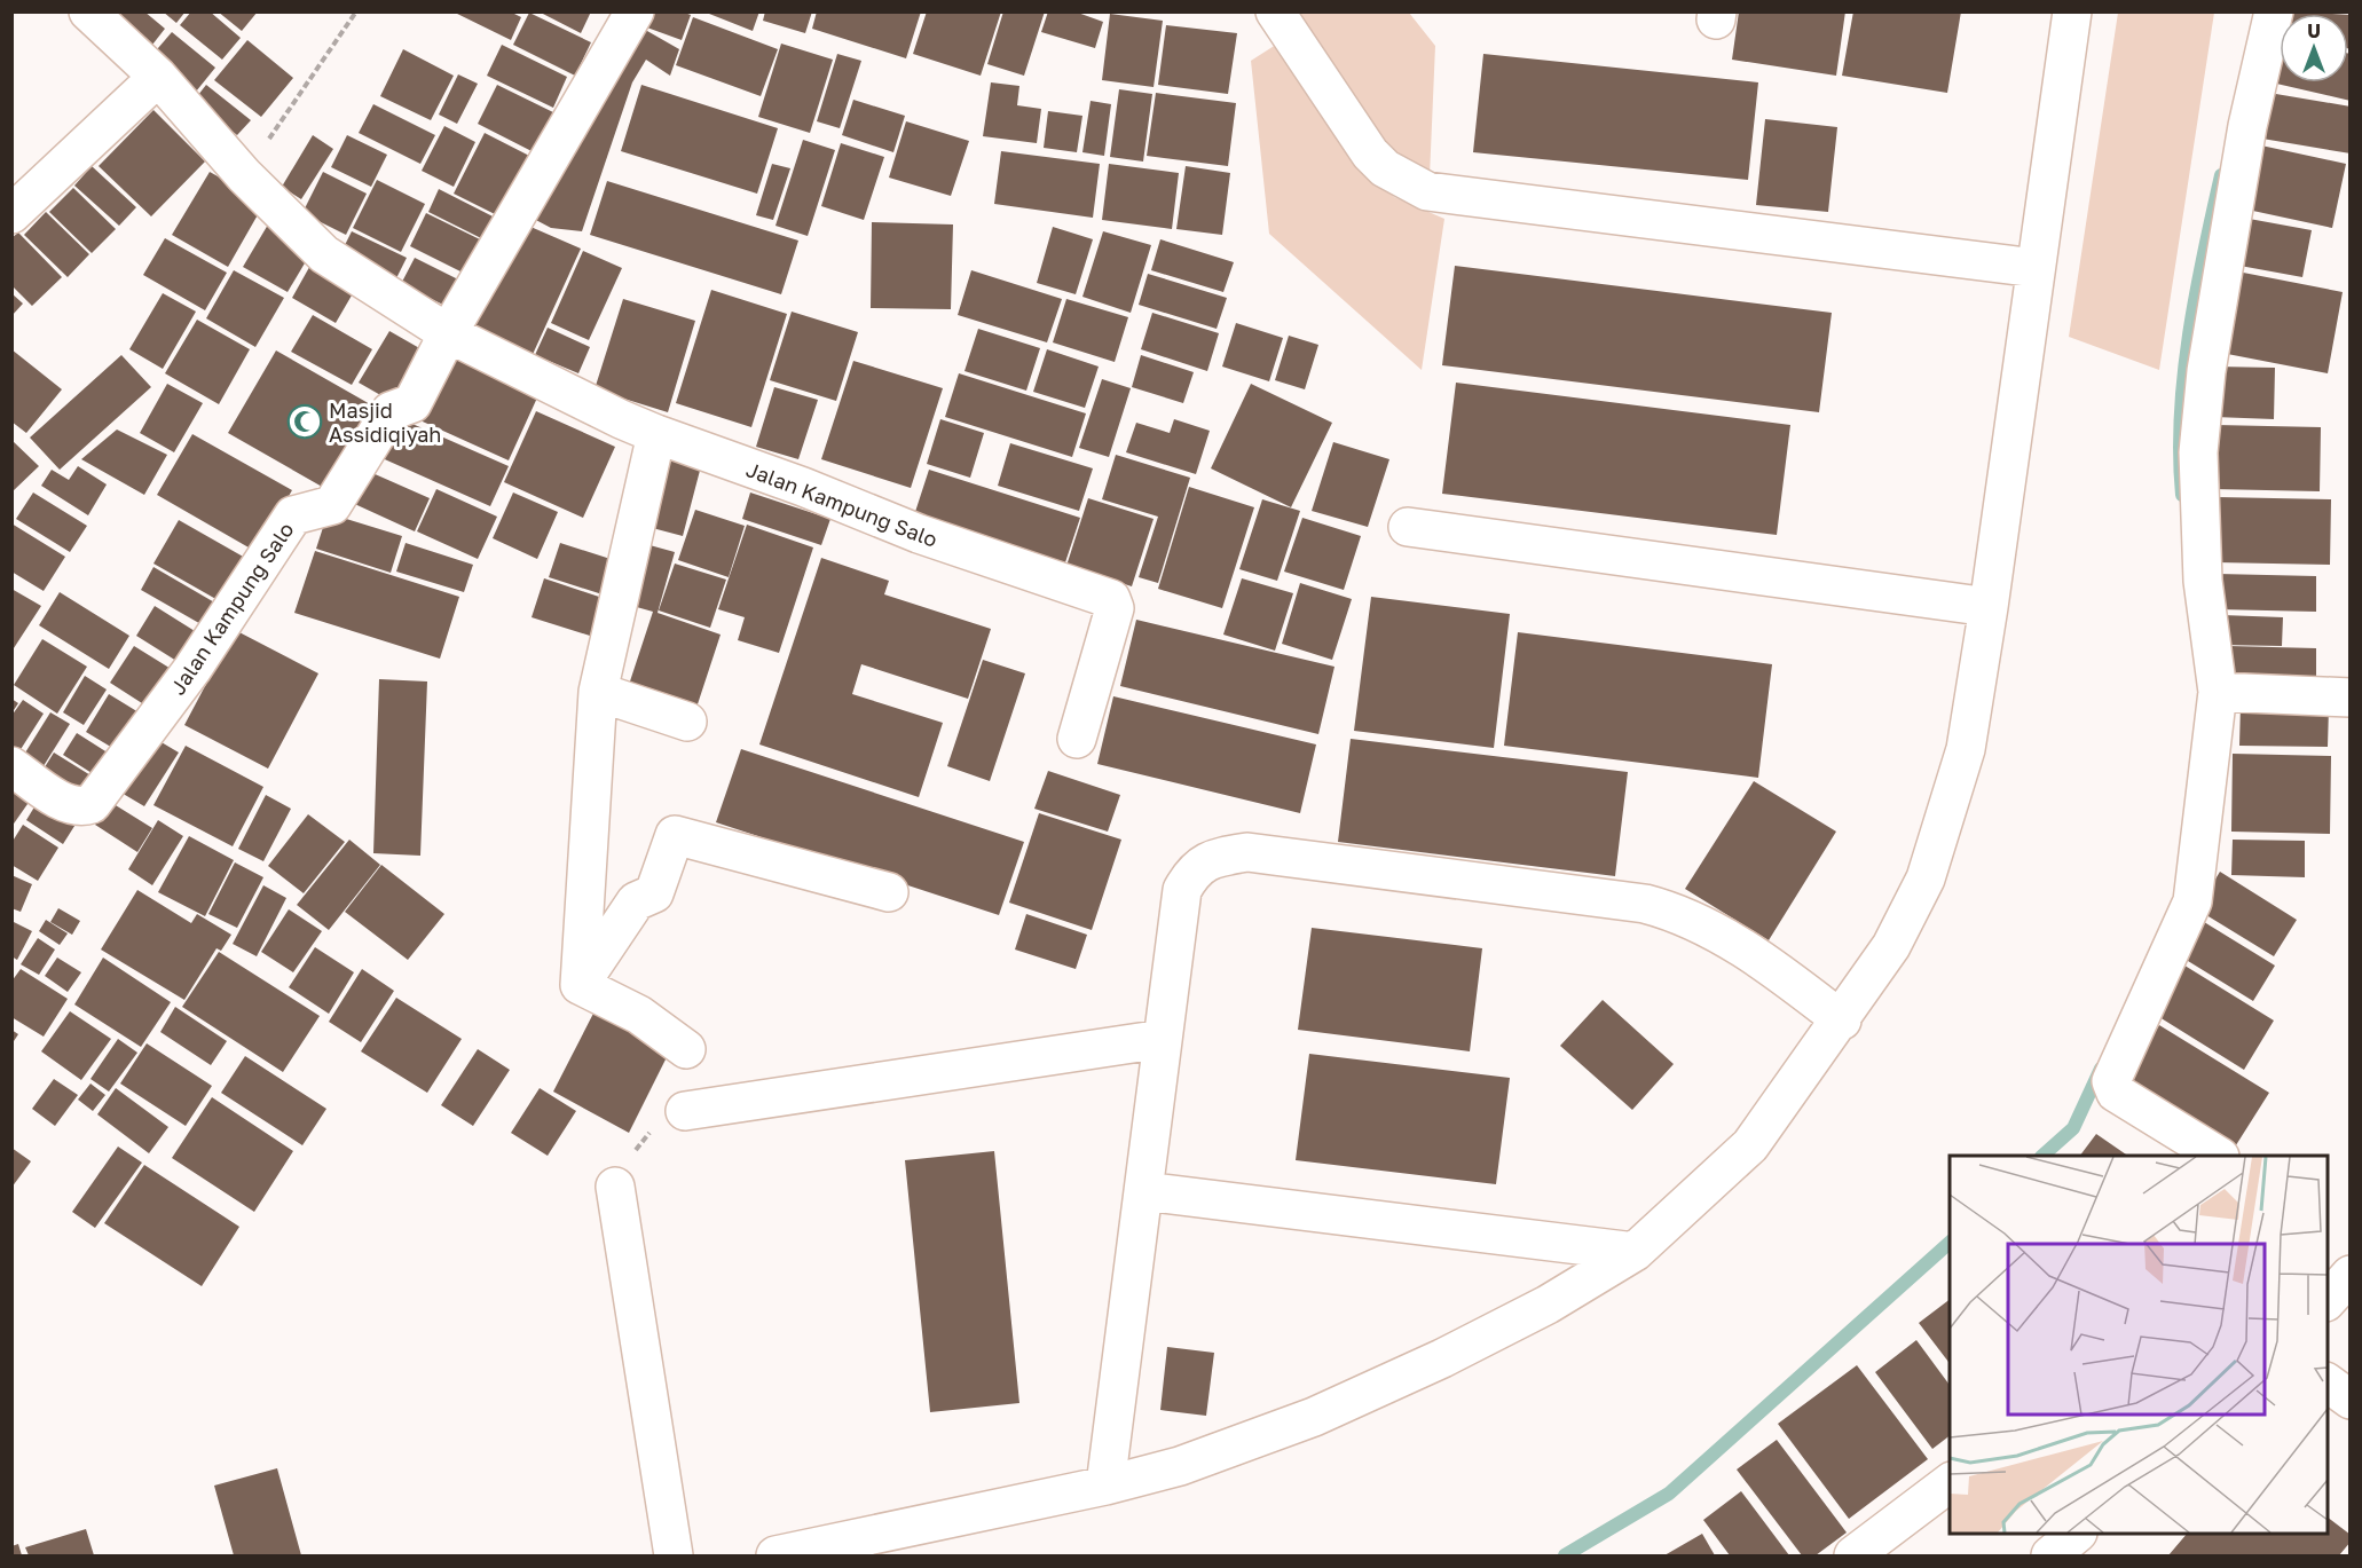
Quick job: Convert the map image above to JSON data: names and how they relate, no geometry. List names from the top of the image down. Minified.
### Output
{"streets":{"street":["Jalan Kampung Salo"]},"places":{"mosque":["Masjid Assidiqiyah"]},"north":"top"}
